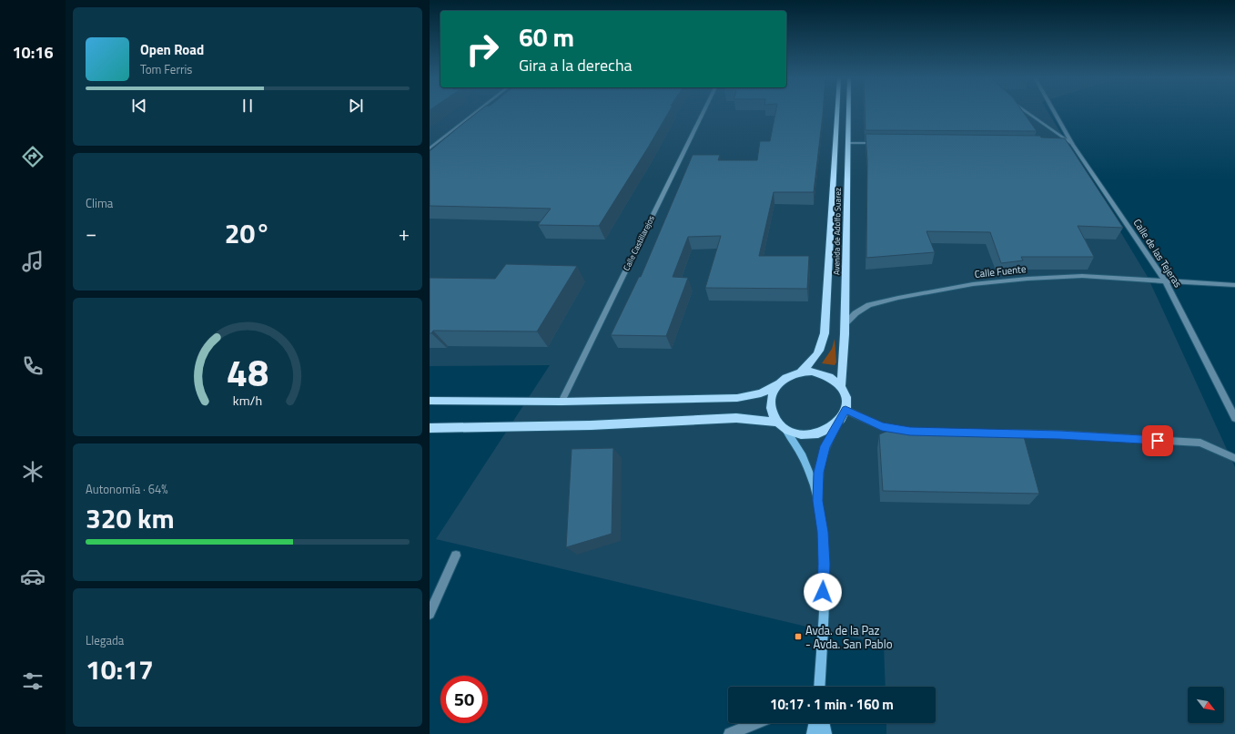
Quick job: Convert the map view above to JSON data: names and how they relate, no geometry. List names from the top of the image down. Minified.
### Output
{"streets":{"main road":["Avenida de Adolfo Suarez"],"street":["Calle Castillarejos","Calle de las Tejeras","Calle Fuente"]},"crossings":[["Avenida de Adolfo Suarez","Calle Fuente"],["Calle de las Tejeras","Calle Fuente"]],"places":{"transit":["Avda. de la Paz - Avda. San Pablo"]},"north":"bottom right","page":{"tabs":"10:16","turn":["60 m","Gira a la derecha"],"song":["Open Road","Tom Ferris"],"tile":["Clima",["Autonomía · 64%","320 km"],["Llegada","10:17"]],"heat":["−","20°","+"],"limit":"50","trip":"10:17 · 1 min · 160 m","gauge":["48","km/h"]}}
